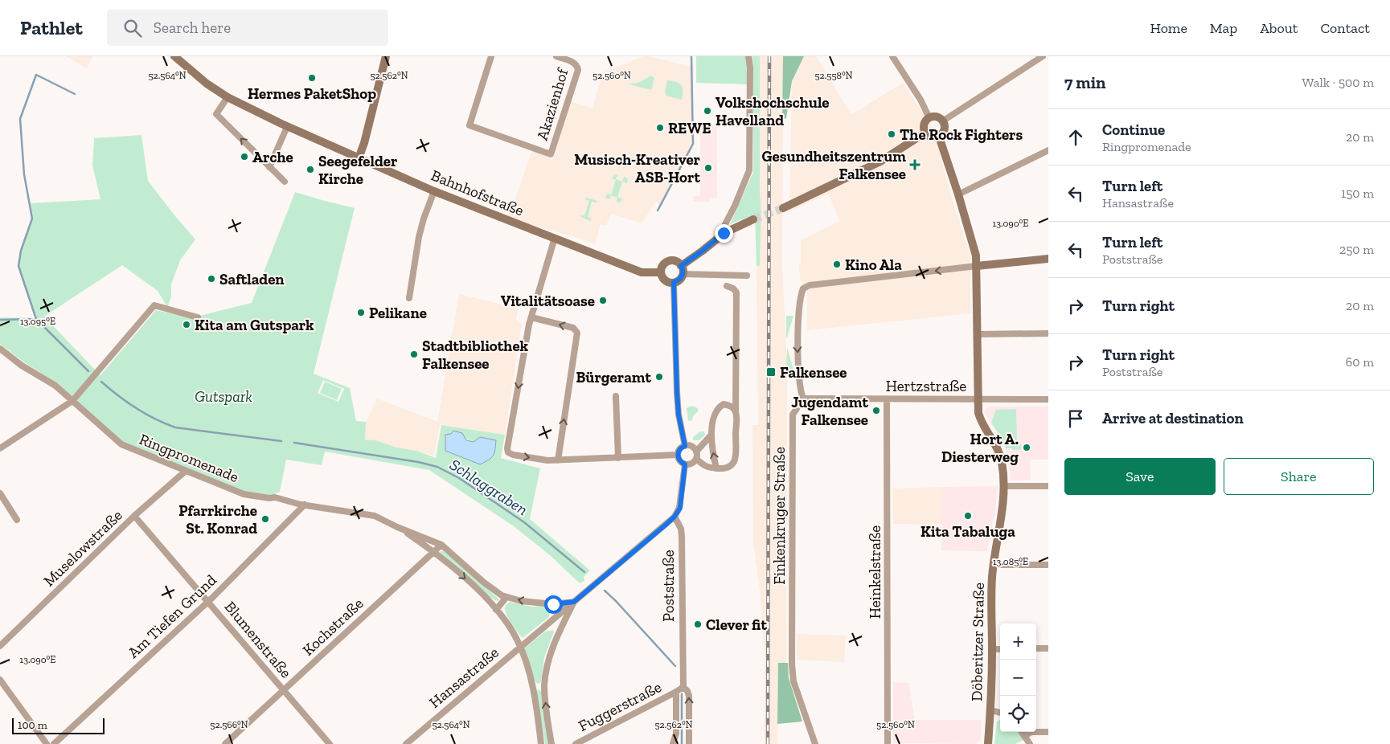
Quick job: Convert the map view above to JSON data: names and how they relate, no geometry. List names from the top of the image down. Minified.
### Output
{"streets":{"street":["Akazienhof","Bahnhofstraße","Hertzstraße","Ringpromenade","Finkenkruger Straße","Muselowstraße","Heinkelstraße","Poststraße","Am Tiefen Grund","Kochstraße","Blumenstraße","Döberitzer Straße","Hansastraße","Fuggerstraße"]},"crossings":[["Hertzstraße","Finkenkruger Straße"],["Hertzstraße","Heinkelstraße"],["Hertzstraße","Döberitzer Straße"],["Ringpromenade","Muselowstraße"],["Ringpromenade","Am Tiefen Grund"],["Ringpromenade","Kochstraße"],["Ringpromenade","Hansastraße"],["Muselowstraße","Blumenstraße"],["Am Tiefen Grund","Blumenstraße"],["Kochstraße","Blumenstraße"]],"water":["Schlaggraben"],"parks":["Gutspark"],"places":{"other":["Hermes PaketShop","Volkshochschule Havelland","REWE","The Rock Fighters","Arche","Musisch-Kreativer ASB-Hort","Seegefelder Kirche","Kino Ala","Saftladen","Vitalitätsoase","Pelikane","Kita am Gutspark","Stadtbibliothek Falkensee","Bürgeramt","Jugendamt Falkensee","Hort A. Diesterweg","Kita Tabaluga","Pfarrkirche St. Konrad","Clever fit"],"health":["Gesundheitszentrum Falkensee"],"transit":["Falkensee"]},"scale_bar":"100 m","page":{"header":"Pathlet","search":"Search here","nav":["Home","Map","About","Contact"],"heading":["7 min","Walk · 500 m"],"list":[["Continue","Ringpromenade","20 m"],["Turn left","Hansastraße","150 m"],["Turn left","Poststraße","250 m"],["Turn right","20 m"],["Turn right","Poststraße","60 m"],"Arrive at destination"],"buttons":["Save","Share"],"map_buttons":["+","−"],"scale":"100 m"},"coordinates":["52.564°N","52.562°N","52.560°N","52.558°N","13.090°E","13.095°E","13.085°E","52.566°N"]}
